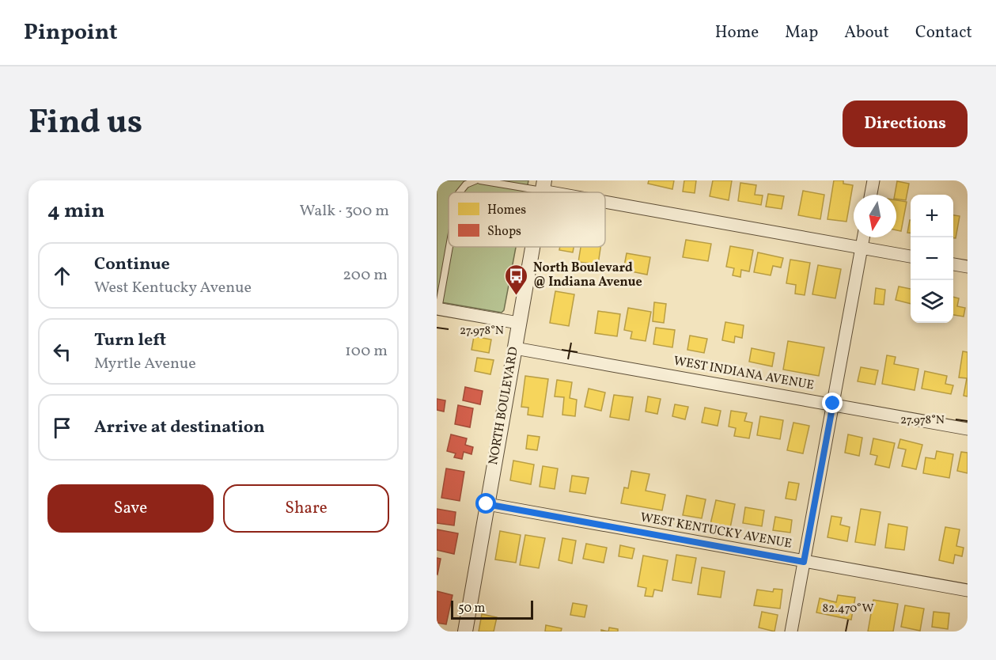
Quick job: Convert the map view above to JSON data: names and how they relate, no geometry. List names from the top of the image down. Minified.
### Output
{"streets":{"street":["WEST INDIANA AVENUE","NORTH BOULEVARD","WEST KENTUCKY AVENUE"]},"crossings":[["WEST INDIANA AVENUE","NORTH BOULEVARD"],["NORTH BOULEVARD","WEST KENTUCKY AVENUE"]],"places":{"bus stop":["North Boulevard @ Indiana Avenue"]},"legend":["Homes","Shops"],"scale_bar":"50 m","north":"bottom","page":{"header":"Pinpoint","nav":["Home","Map","About","Contact"],"title":"Find us","buttons":["Directions",["Save","Share"]],"heading":["4 min","Walk · 300 m"],"map_buttons":["+","−"],"list":[["Continue","West Kentucky Avenue","200 m"],["Turn left","Myrtle Avenue","100 m"],"Arrive at destination"],"scale":"50 m"},"coordinates":["27.978°N","82.470°W"]}
